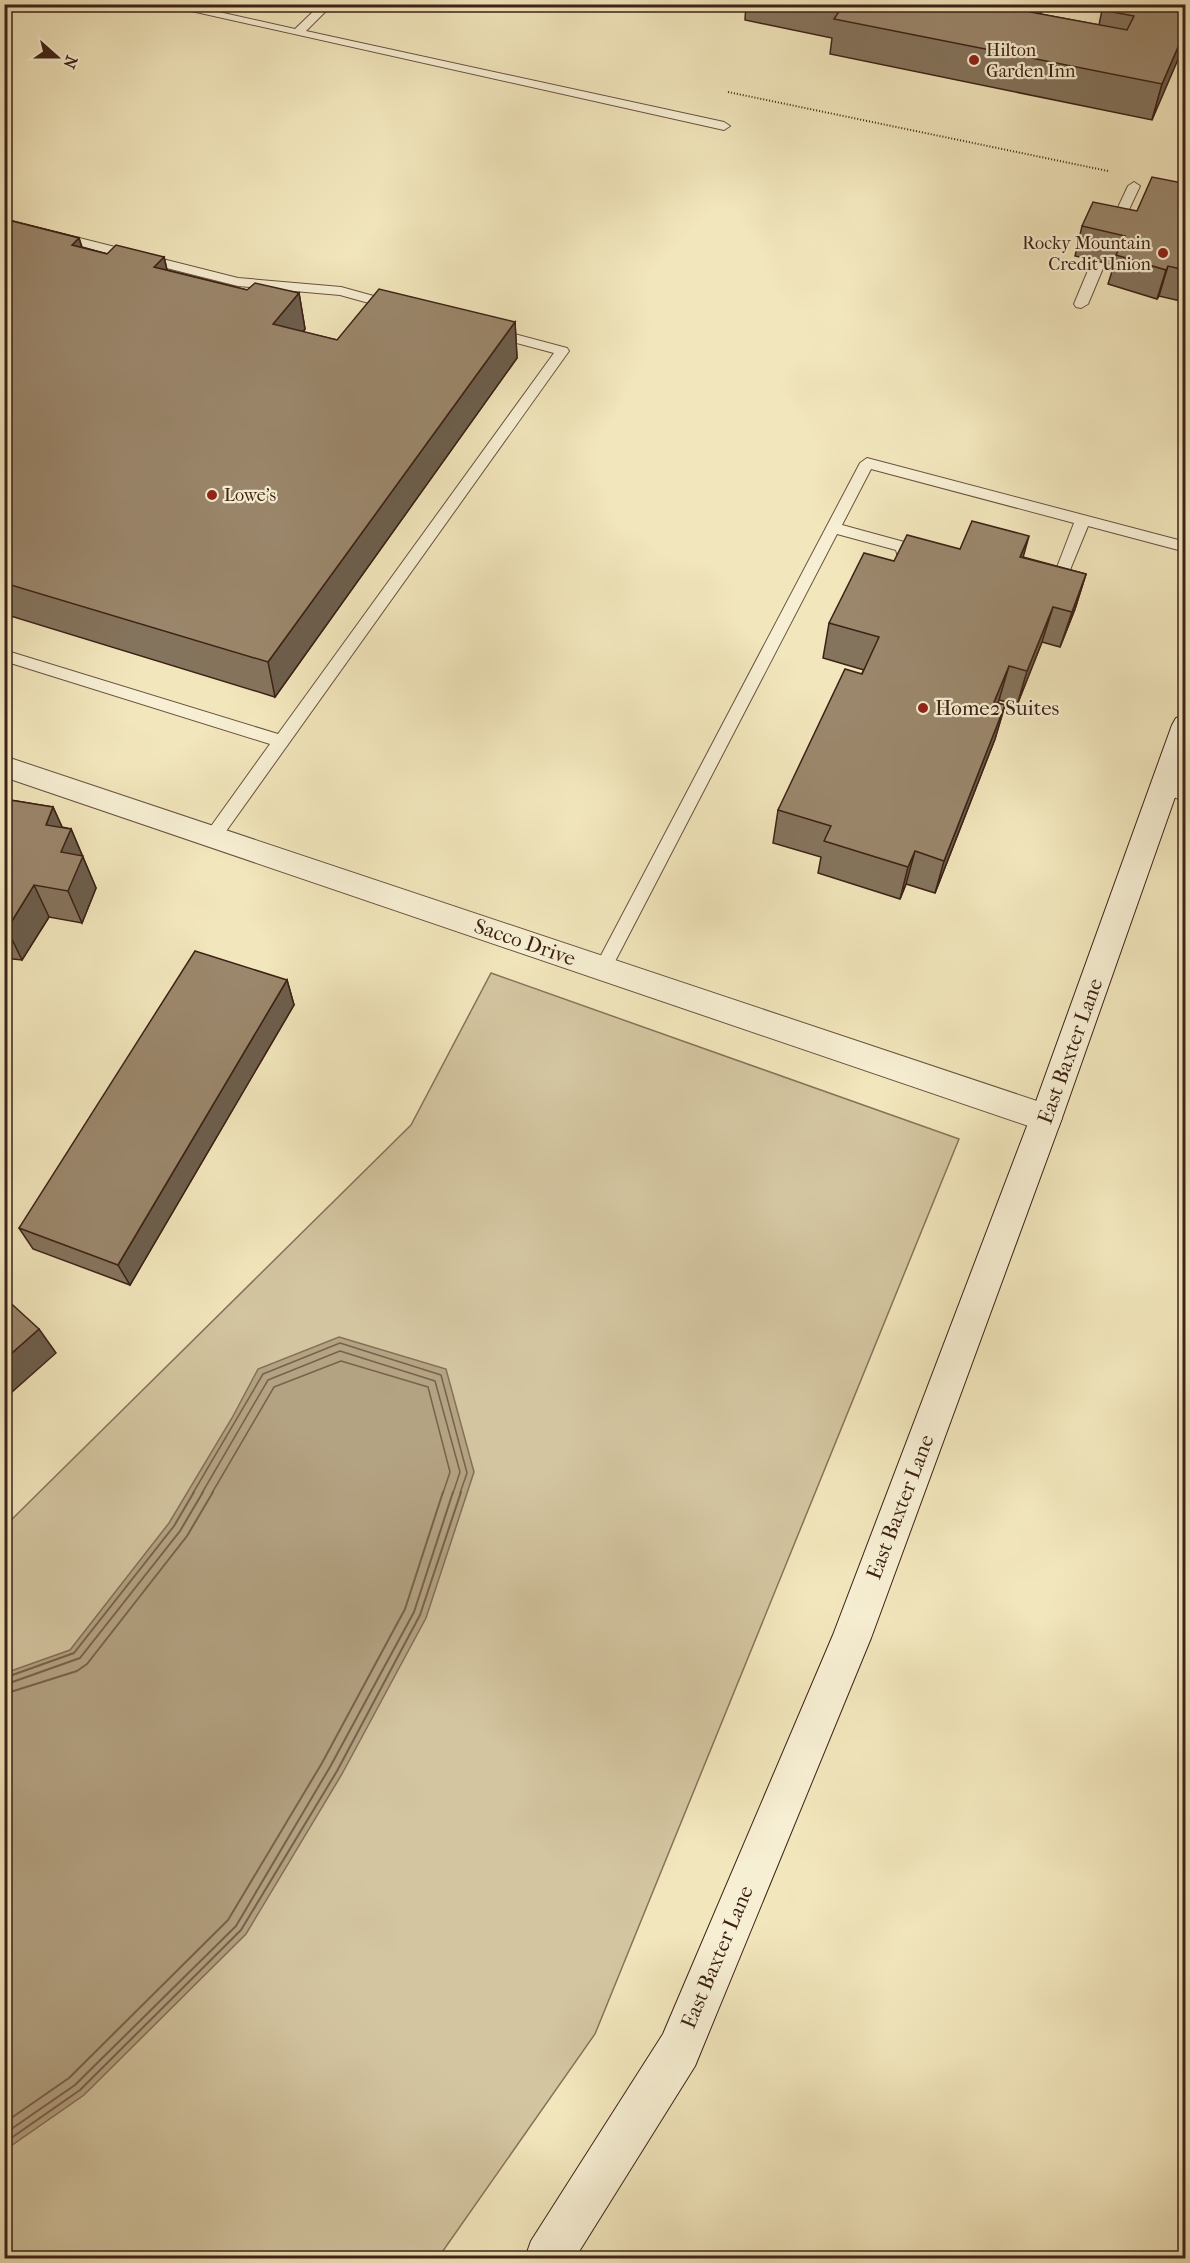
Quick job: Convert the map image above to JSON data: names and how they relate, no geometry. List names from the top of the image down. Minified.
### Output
{"streets":{"main road":["Sacco Drive","East Baxter Lane"]},"crossings":[["Sacco Drive","East Baxter Lane"]],"places":["Hilton Garden Inn","Rocky Mountain Credit Union","Lowe's","Home2 Suites"],"north":"right"}
